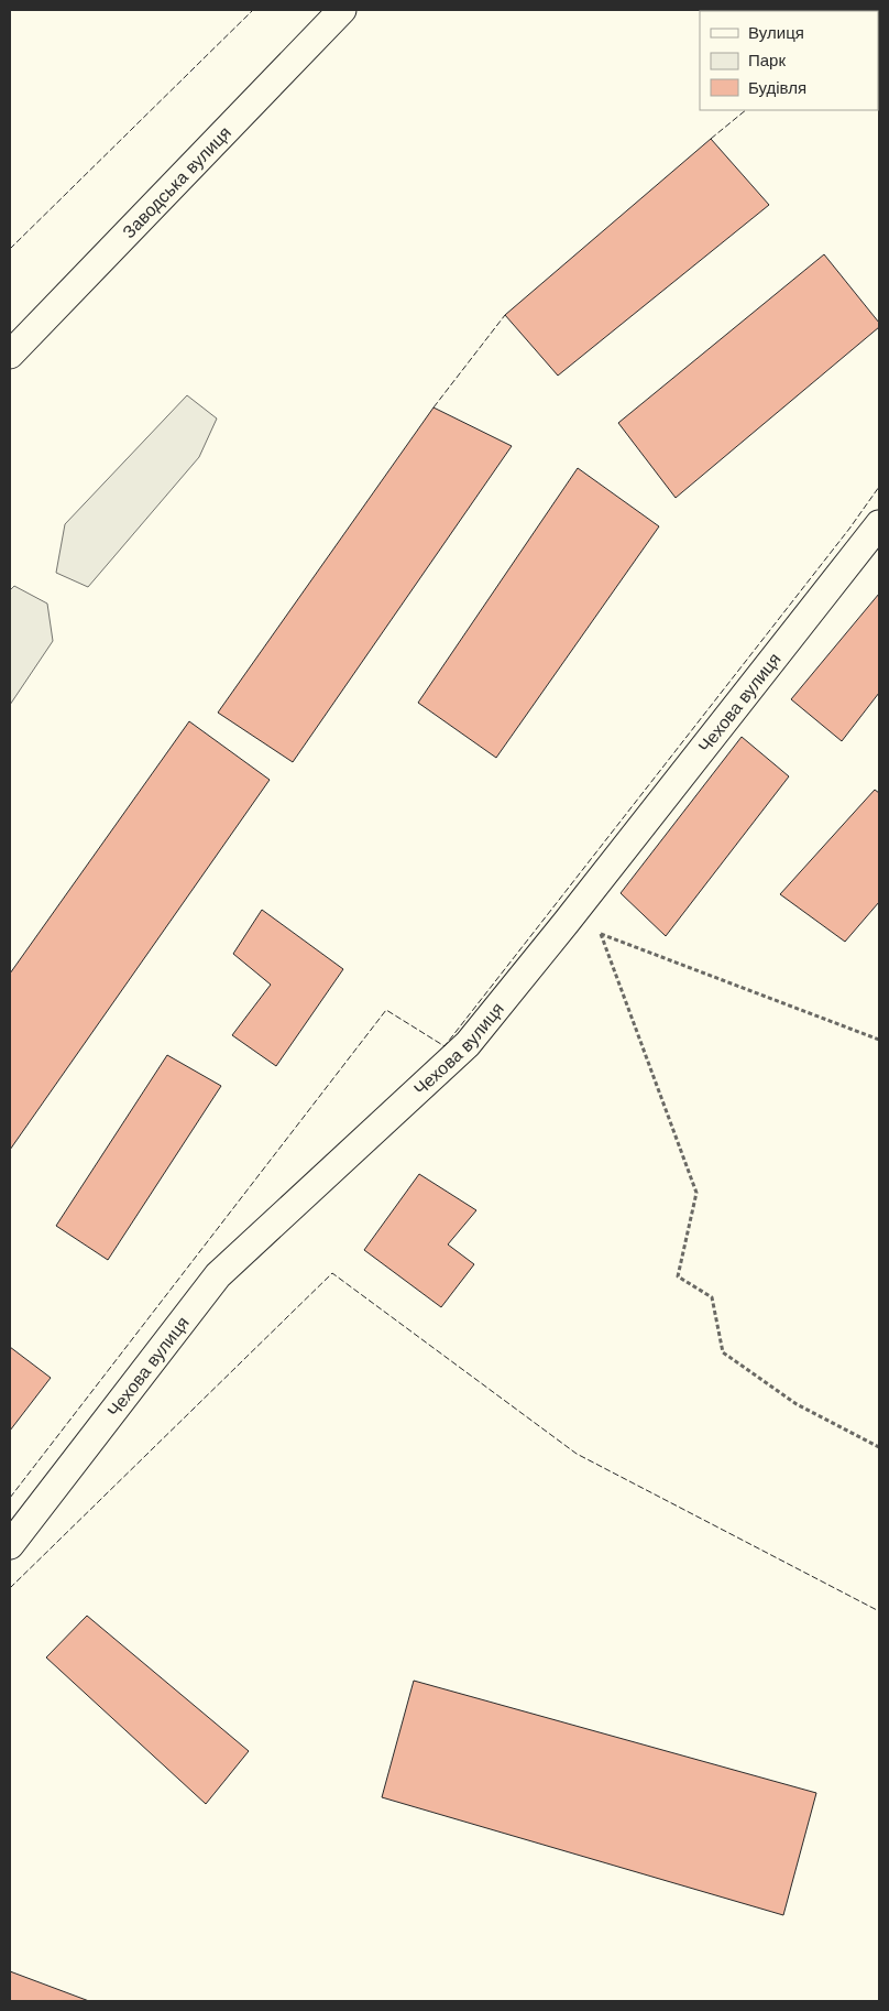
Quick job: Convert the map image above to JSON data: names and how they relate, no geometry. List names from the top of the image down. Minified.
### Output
{"streets":{"street":["Заводська вулиця","Чехова вулиця"]},"legend":["Вулиця","Парк","Будівля"]}
